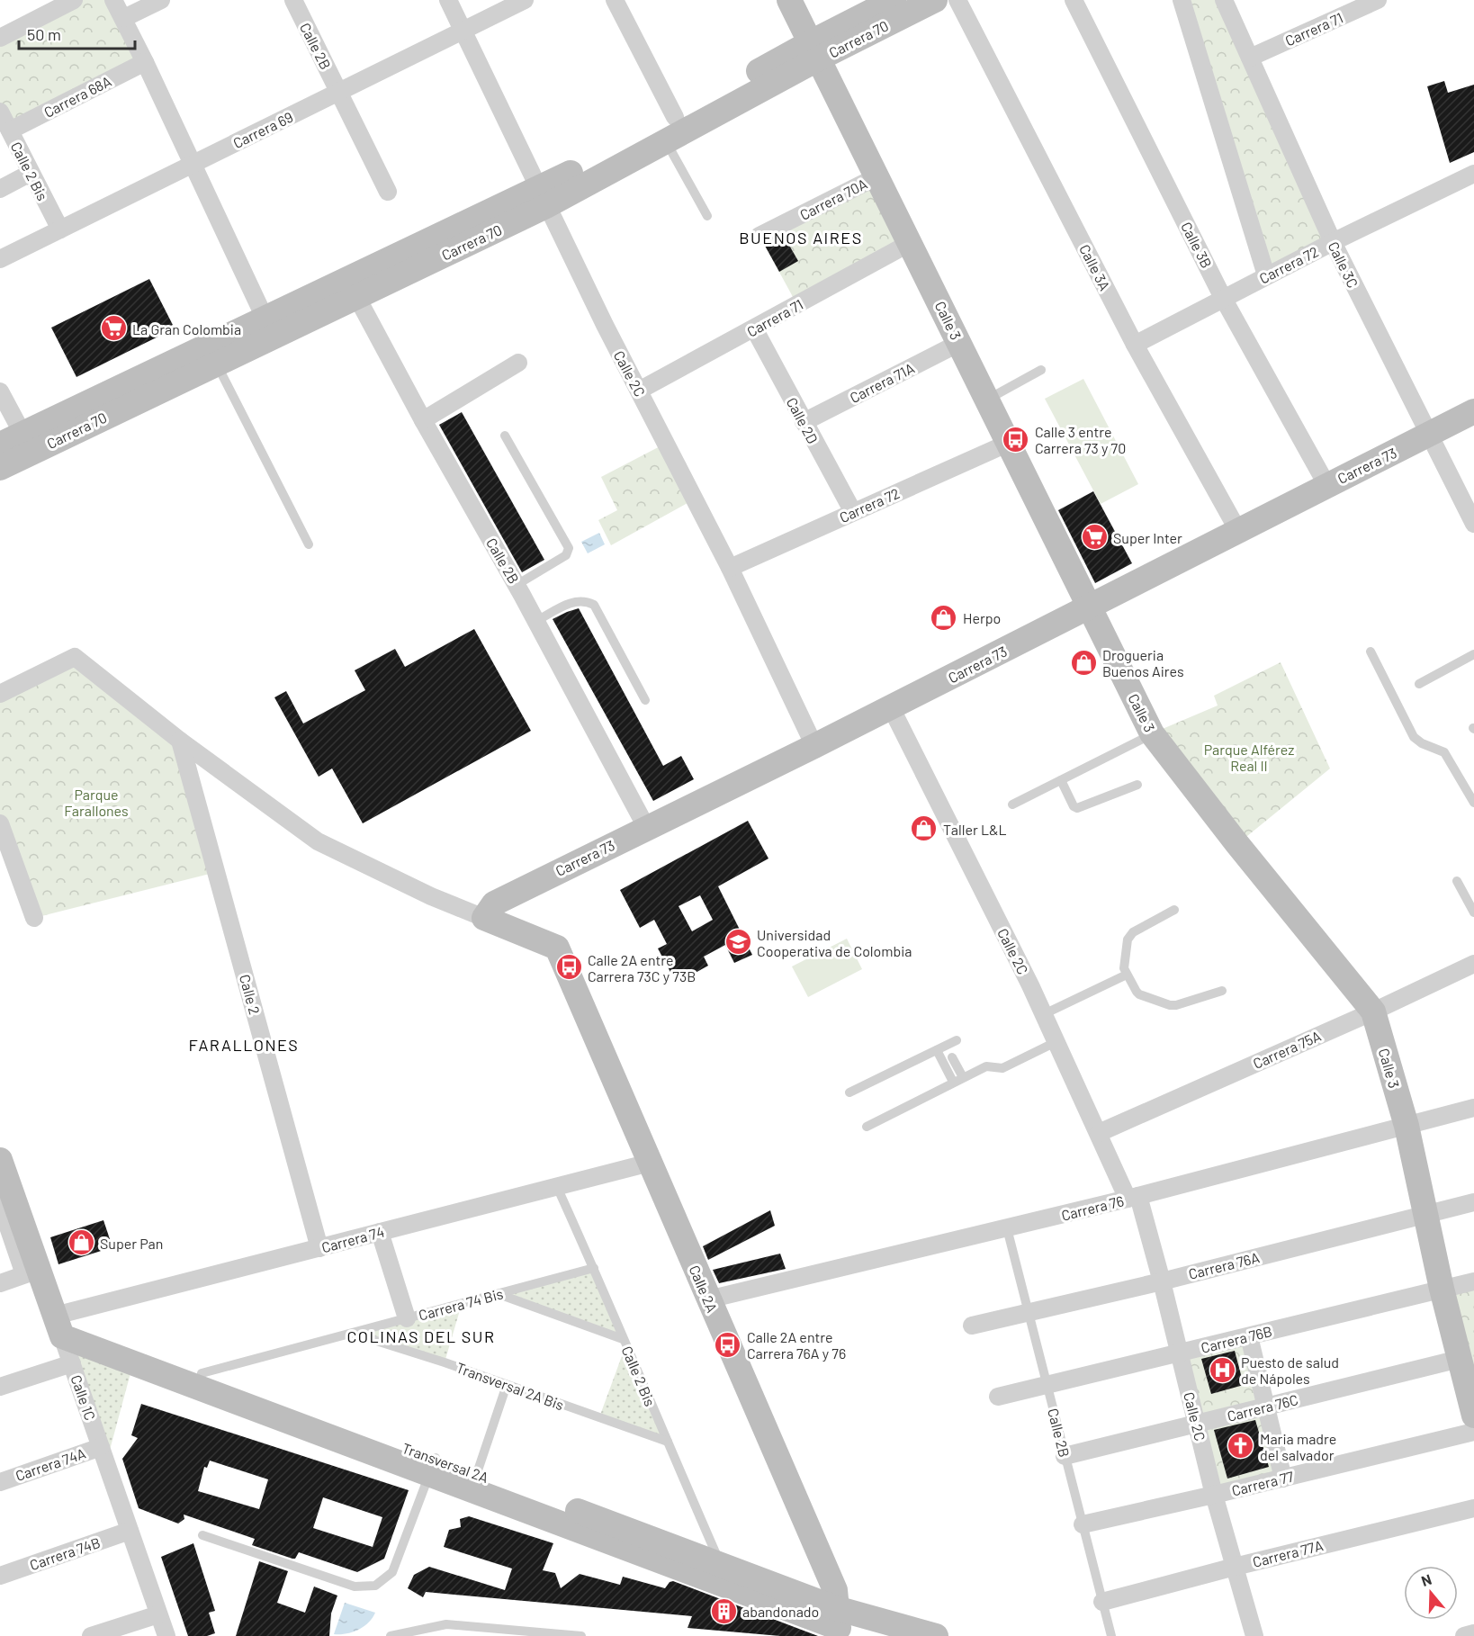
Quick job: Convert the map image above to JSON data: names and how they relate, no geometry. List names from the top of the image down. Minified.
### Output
{"streets":{"street":["Carrera 71","Carrera 70","Calle 2B","Carrera 68A","Carrera 69","Calle 2 Bis","Carrera 70A","Calle 3B","Carrera 72","Calle 3C","Calle 3A","Calle 3","Calle 2C","Carrera 71A","Calle 2D","Carrera 73","Calle 2","Carrera 75A","Carrera 76","Carrera 74","Carrera 76A","Calle 2A","Carrera 76B","Calle 1C","Carrera 76C","Transversal 2A","Carrera 74A","Carrera 77","Carrera 74B","Carrera 77A"],"lane":["Carrera 74 Bis","Transversal 2A Bis"]},"crossings":[["Carrera 71","Calle 3C"],["Carrera 71","Calle 3"],["Carrera 71","Calle 2C"],["Carrera 71","Calle 2D"],["Carrera 70","Calle 2B"],["Carrera 70","Calle 3"],["Carrera 70","Calle 2C"],["Calle 2B","Carrera 69"],["Calle 2B","Carrera 73"],["Calle 2B","Carrera 76"],["Calle 2B","Carrera 76A"],["Calle 2B","Carrera 76B"],["Calle 2B","Carrera 76C"],["Calle 2B","Carrera 77"],["Calle 2B","Carrera 77A"],["Carrera 68A","Calle 2 Bis"],["Carrera 69","Calle 2 Bis"],["Carrera 69","Calle 2C"],["Calle 2 Bis","Carrera 74"],["Calle 2 Bis","Carrera 74 Bis"],["Calle 2 Bis","Transversal 2A Bis"],["Calle 2 Bis","Transversal 2A"],["Carrera 70A","Calle 3"],["Calle 3B","Carrera 72"],["Calle 3B","Carrera 73"],["Carrera 72","Calle 3C"],["Carrera 72","Calle 3A"],["Carrera 72","Calle 3"],["Carrera 72","Calle 2C"],["Carrera 72","Calle 2D"],["Calle 3C","Carrera 73"],["Calle 3A","Carrera 73"],["Calle 3","Carrera 71A"],["Calle 3","Carrera 73"],["Calle 3","Carrera 75A"],["Calle 3","Carrera 76"],["Calle 3","Carrera 76A"],["Calle 3","Carrera 76B"],["Calle 3","Carrera 76C"],["Calle 2C","Carrera 73"],["Calle 2C","Carrera 75A"],["Calle 2C","Carrera 76"],["Calle 2C","Carrera 76A"],["Calle 2C","Carrera 76B"],["Calle 2C","Carrera 76C"],["Calle 2C","Carrera 77"],["Calle 2C","Carrera 77A"],["Carrera 71A","Calle 2D"],["Carrera 73","Calle 2A"],["Calle 2","Carrera 74"],["Carrera 76","Calle 2A"],["Carrera 74","Calle 2A"],["Carrera 74","Calle 1C"],["Carrera 74","Transversal 2A"],["Calle 2A","Transversal 2A"],["Carrera 74 Bis","Transversal 2A Bis"],["Carrera 74 Bis","Transversal 2A"],["Calle 1C","Transversal 2A"],["Calle 1C","Carrera 74A"],["Calle 1C","Carrera 74B"]],"districts":["BUENOS AIRES","FARALLONES","COLINAS DEL SUR"],"parks":["Parque Alférez Real II","Parque Farallones"],"places":{"supermarket":["La Gran Colombia","Super Inter"],"bus stop":["Calle 3 entre Carrera 73 y 70","Calle 2A entre Carrera 73C y 73B","Calle 2A entre Carrera 76A y 76"],"shop":["Herpo","Drogueria Buenos Aires","Taller L&L","Super Pan"],"school or university":["Universidad Cooperativa de Colombia"],"hospital":["Puesto de salud de Nápoles"],"church":["Maria madre del salvador"],"building":["abandonado"]},"scale_bar":"50 m","north":"top"}
